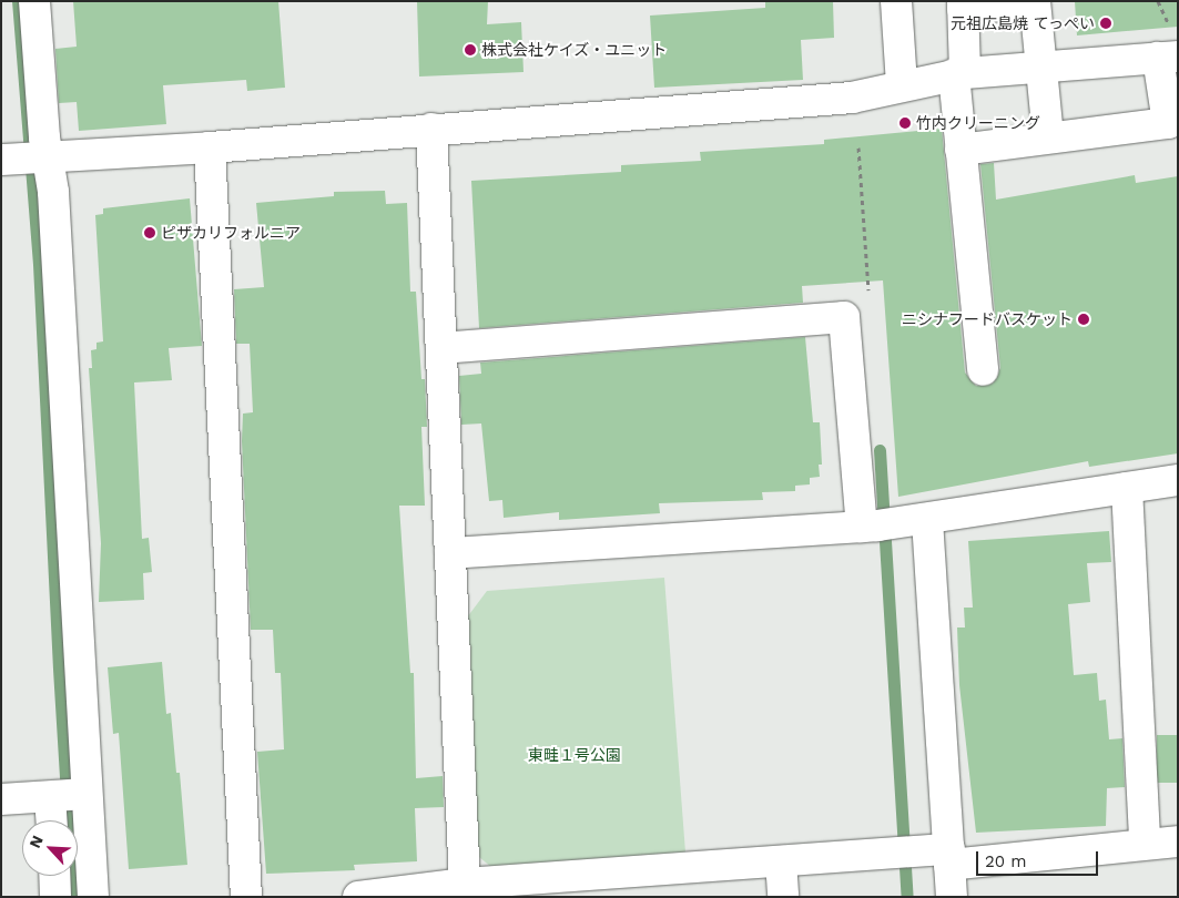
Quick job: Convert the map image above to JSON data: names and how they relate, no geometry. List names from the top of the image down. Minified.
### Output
{"parks":["東畦１号公園"],"places":["元祖広島焼 てっぺい","株式会社ケイズ・ユニット","竹内クリーニング","ピザカリフォルニア","ニシナフードバスケット"],"scale_bar":"20 m","north":"top left"}
